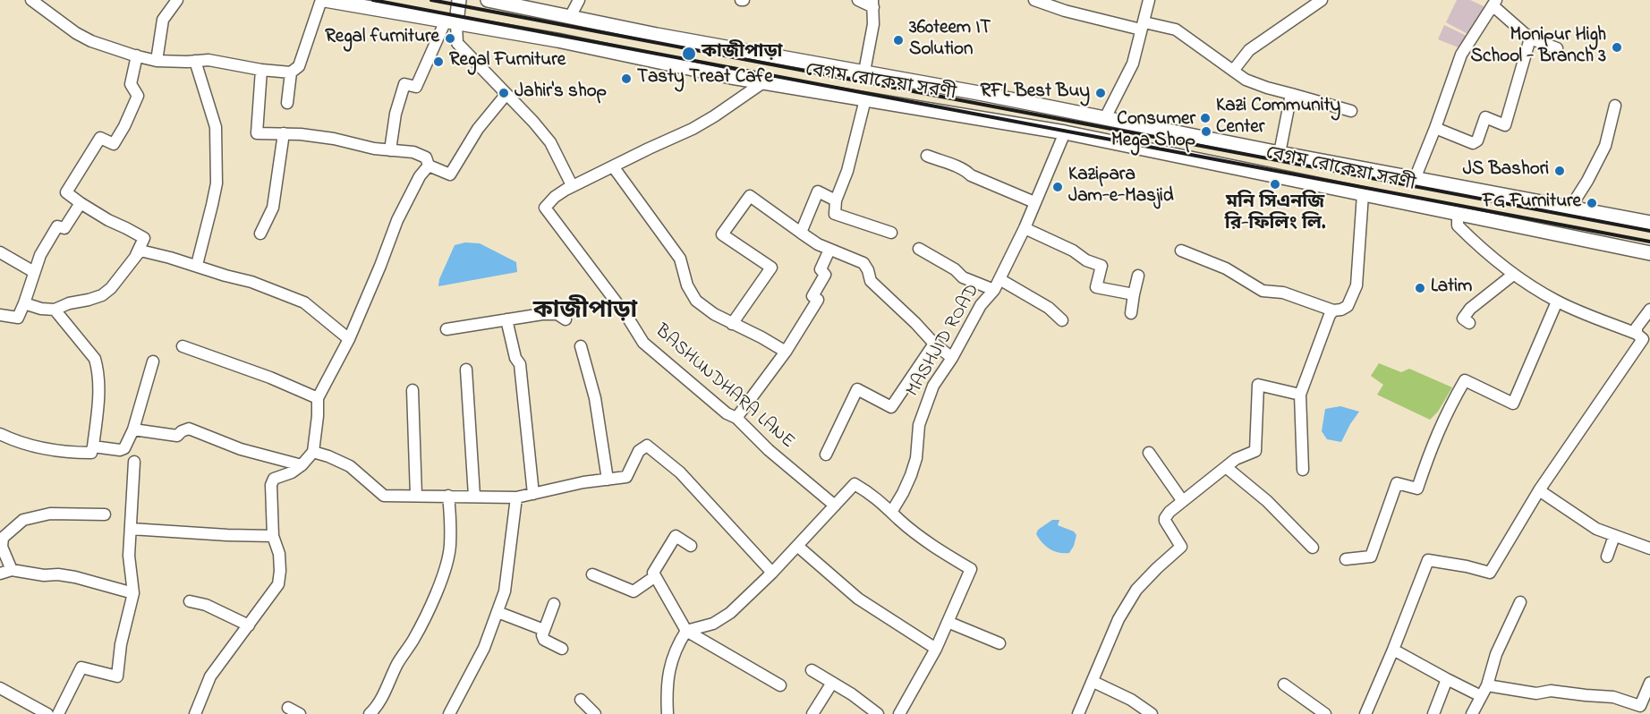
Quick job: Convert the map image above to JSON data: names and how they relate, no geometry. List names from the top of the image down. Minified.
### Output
{"streets":{"main road":["বেগম রোকেয়া সরণী"],"street":["MASHJID ROAD","BASHUNDHARA LANE"]},"crossings":[["বেগম রোকেয়া সরণী","MASHJID ROAD"]],"districts":["কাজীপাড়া"],"places":["Regal furniture","360teem IT Solution","Monipur High School - Branch 3","কাজীপাড়া","Regal Furniture","Tasty Treat Cafe","Jahir's shop","RFL Best Buy","Kazi Community Center","Consumer Mega Shop","JS Bashori","মনি সিএনজি রি-ফিলিং লি.","Kazipara Jam-e-Masjid","FG Furniture","Latim"]}
